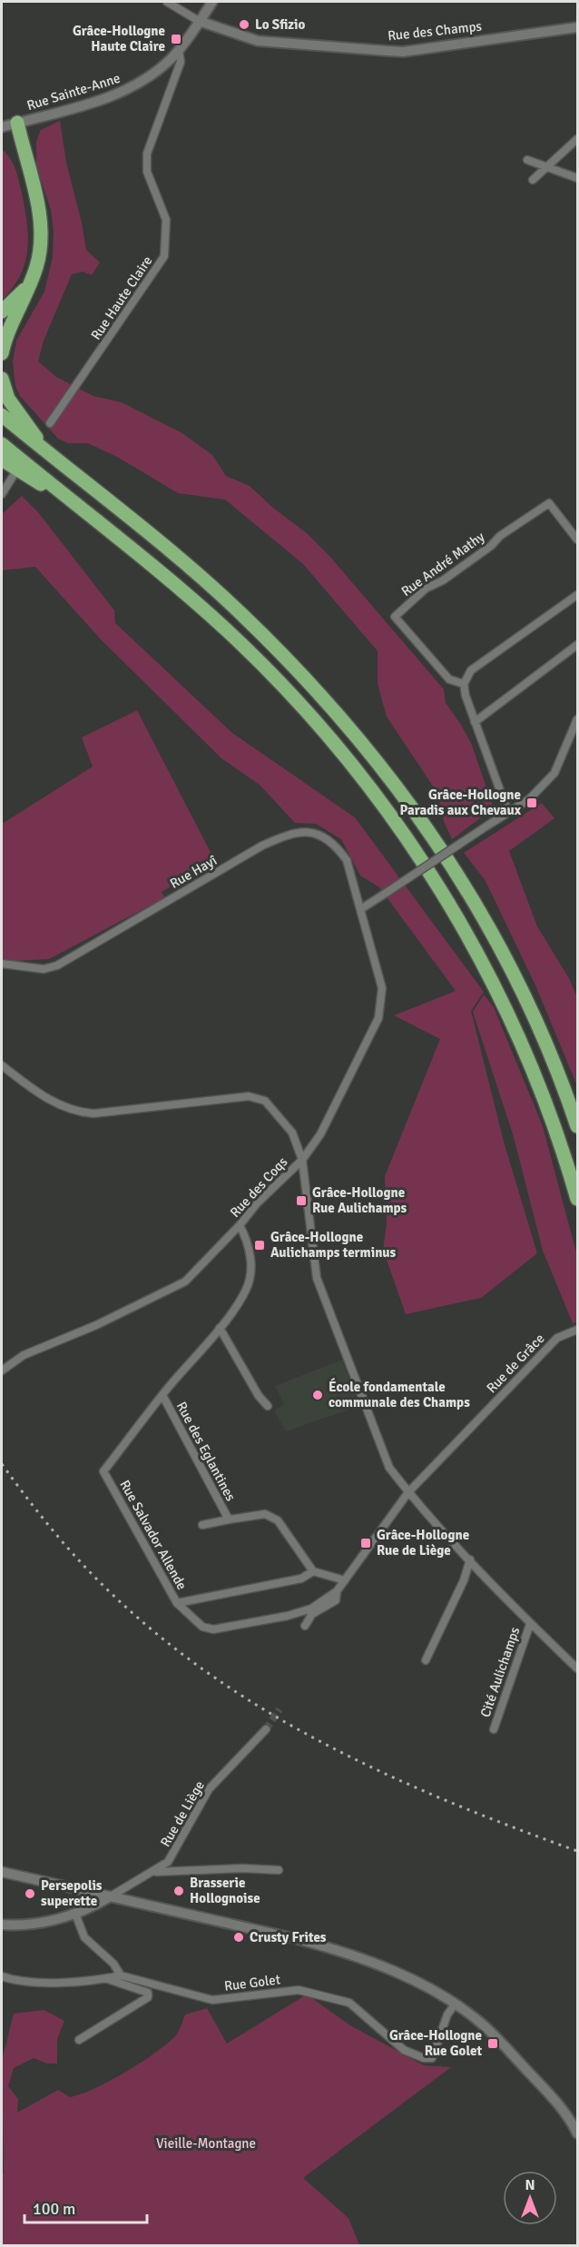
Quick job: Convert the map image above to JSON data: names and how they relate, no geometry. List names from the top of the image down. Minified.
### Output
{"streets":{"street":["Rue des Champs","Rue Sainte-Anne","Rue Haute Claire","Rue André Mathy","Rue Hayî","Rue des Coqs","Rue de Grâce","Rue des Eglantines","Rue Salvador Allende","Cité Aulichamps","Rue de Liège","Rue Golet"]},"crossings":[["Rue des Champs","Rue Sainte-Anne"],["Rue Sainte-Anne","Rue Haute Claire"],["Rue Hayî","Rue des Coqs"],["Rue des Coqs","Rue Salvador Allende"],["Rue des Coqs","Cité Aulichamps"],["Rue de Grâce","Cité Aulichamps"],["Rue des Eglantines","Rue Salvador Allende"]],"parks":["Vieille-Montagne"],"places":{"other":["Lo Sfizio","École fondamentale communale des Champs","Brasserie Hollognoise","Persepolis superette","Crusty Frites"],"transit":["Grâce-Hollogne Haute Claire","Grâce-Hollogne Paradis aux Chevaux","Grâce-Hollogne Rue Aulichamps","Grâce-Hollogne Aulichamps terminus","Grâce-Hollogne Rue de Liège","Grâce-Hollogne Rue Golet"]},"scale_bar":"100 m","north":"top"}
